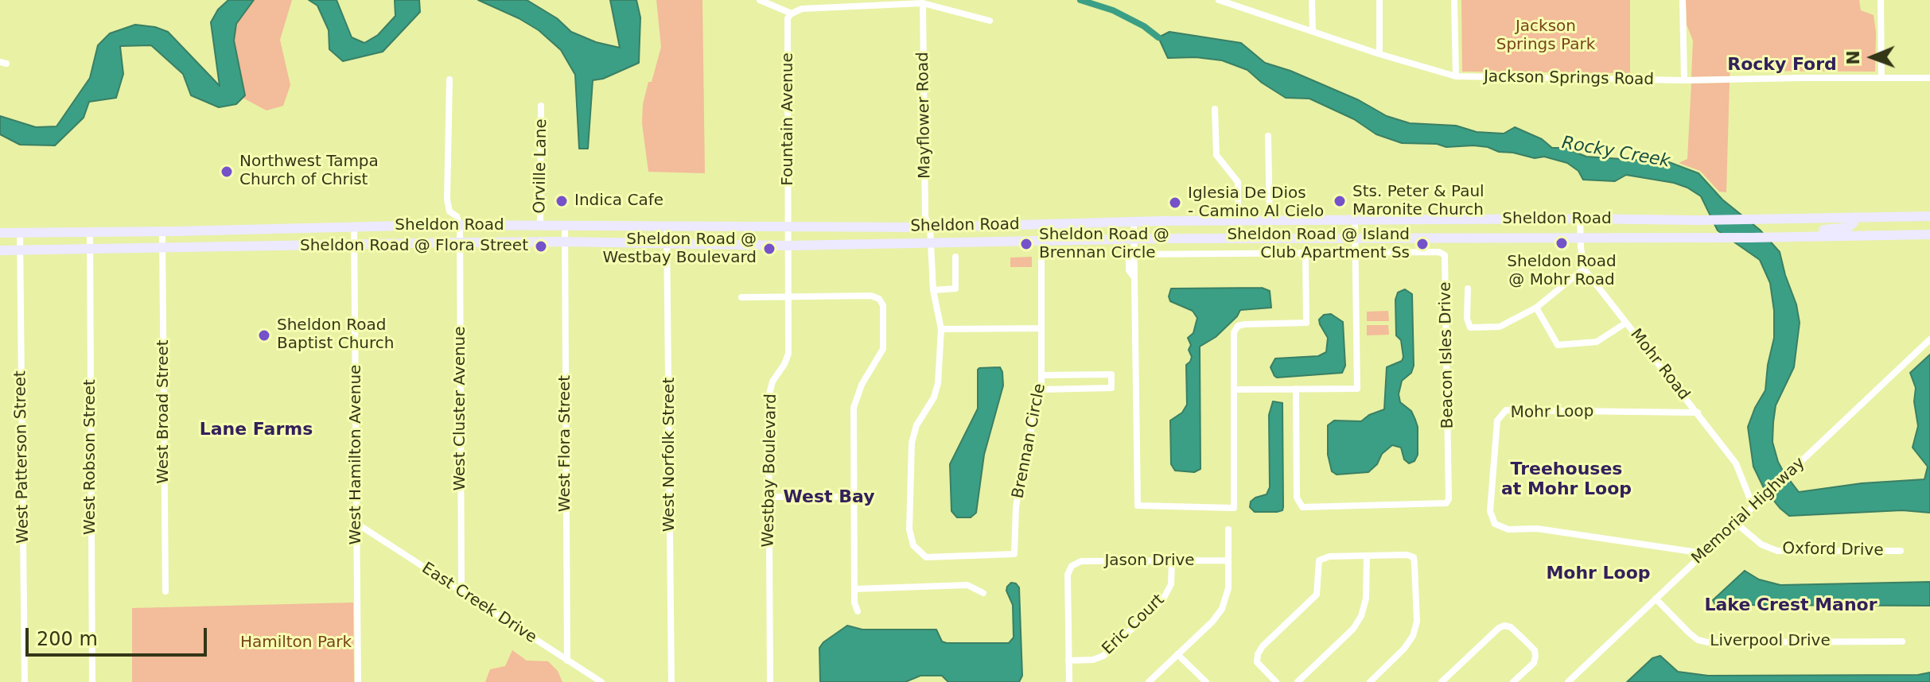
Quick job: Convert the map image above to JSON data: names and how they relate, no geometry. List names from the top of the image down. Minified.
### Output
{"streets":{"main road":["Sheldon Road"],"street":["Jackson Springs Road","Mayflower Road","Fountain Avenue","Orville Lane","Beacon Isles Drive","Mohr Road","West Cluster Avenue","West Broad Street","Mohr Loop","Brennan Circle","West Flora Street","West Hamilton Avenue","West Norfolk Street","West Patterson Street","West Robson Street","Westbay Boulevard","Memorial Highway","Oxford Drive","Jason Drive","East Creek Drive","Eric Court","Liverpool Drive"]},"crossings":[["Mayflower Road","Sheldon Road"],["Mayflower Road","Brennan Circle"],["Fountain Avenue","Sheldon Road"],["Fountain Avenue","Westbay Boulevard"],["Orville Lane","Sheldon Road"],["Sheldon Road","West Cluster Avenue"],["Sheldon Road","West Broad Street"],["Sheldon Road","Brennan Circle"],["Sheldon Road","West Flora Street"],["Sheldon Road","West Hamilton Avenue"],["Sheldon Road","West Norfolk Street"],["Sheldon Road","West Patterson Street"],["Sheldon Road","West Robson Street"],["Sheldon Road","Westbay Boulevard"],["Mohr Road","Mohr Loop"],["Mohr Road","Memorial Highway"],["West Cluster Avenue","East Creek Drive"],["Mohr Loop","Memorial Highway"],["West Flora Street","East Creek Drive"],["West Hamilton Avenue","East Creek Drive"],["Memorial Highway","Oxford Drive"],["Memorial Highway","Liverpool Drive"],["Jason Drive","Eric Court"]],"districts":["Rocky Ford","Lane Farms","Treehouses at Mohr Loop","West Bay","Mohr Loop","Lake Crest Manor"],"water":["Rocky Creek"],"parks":["Jackson Springs Park","Hamilton Park"],"places":["Northwest Tampa Church of Christ","Indica Cafe","Sts. Peter & Paul Maronite Church","Iglesia De Dios - Camino Al Cielo","Sheldon Road @ Mohr Road","Sheldon Road @ Brennan Circle","Sheldon Road @ Island Club Apartment Ss","Sheldon Road @ Flora Street","Sheldon Road @ Westbay Boulevard","Sheldon Road Baptist Church"],"scale_bar":"200 m","north":"left"}
